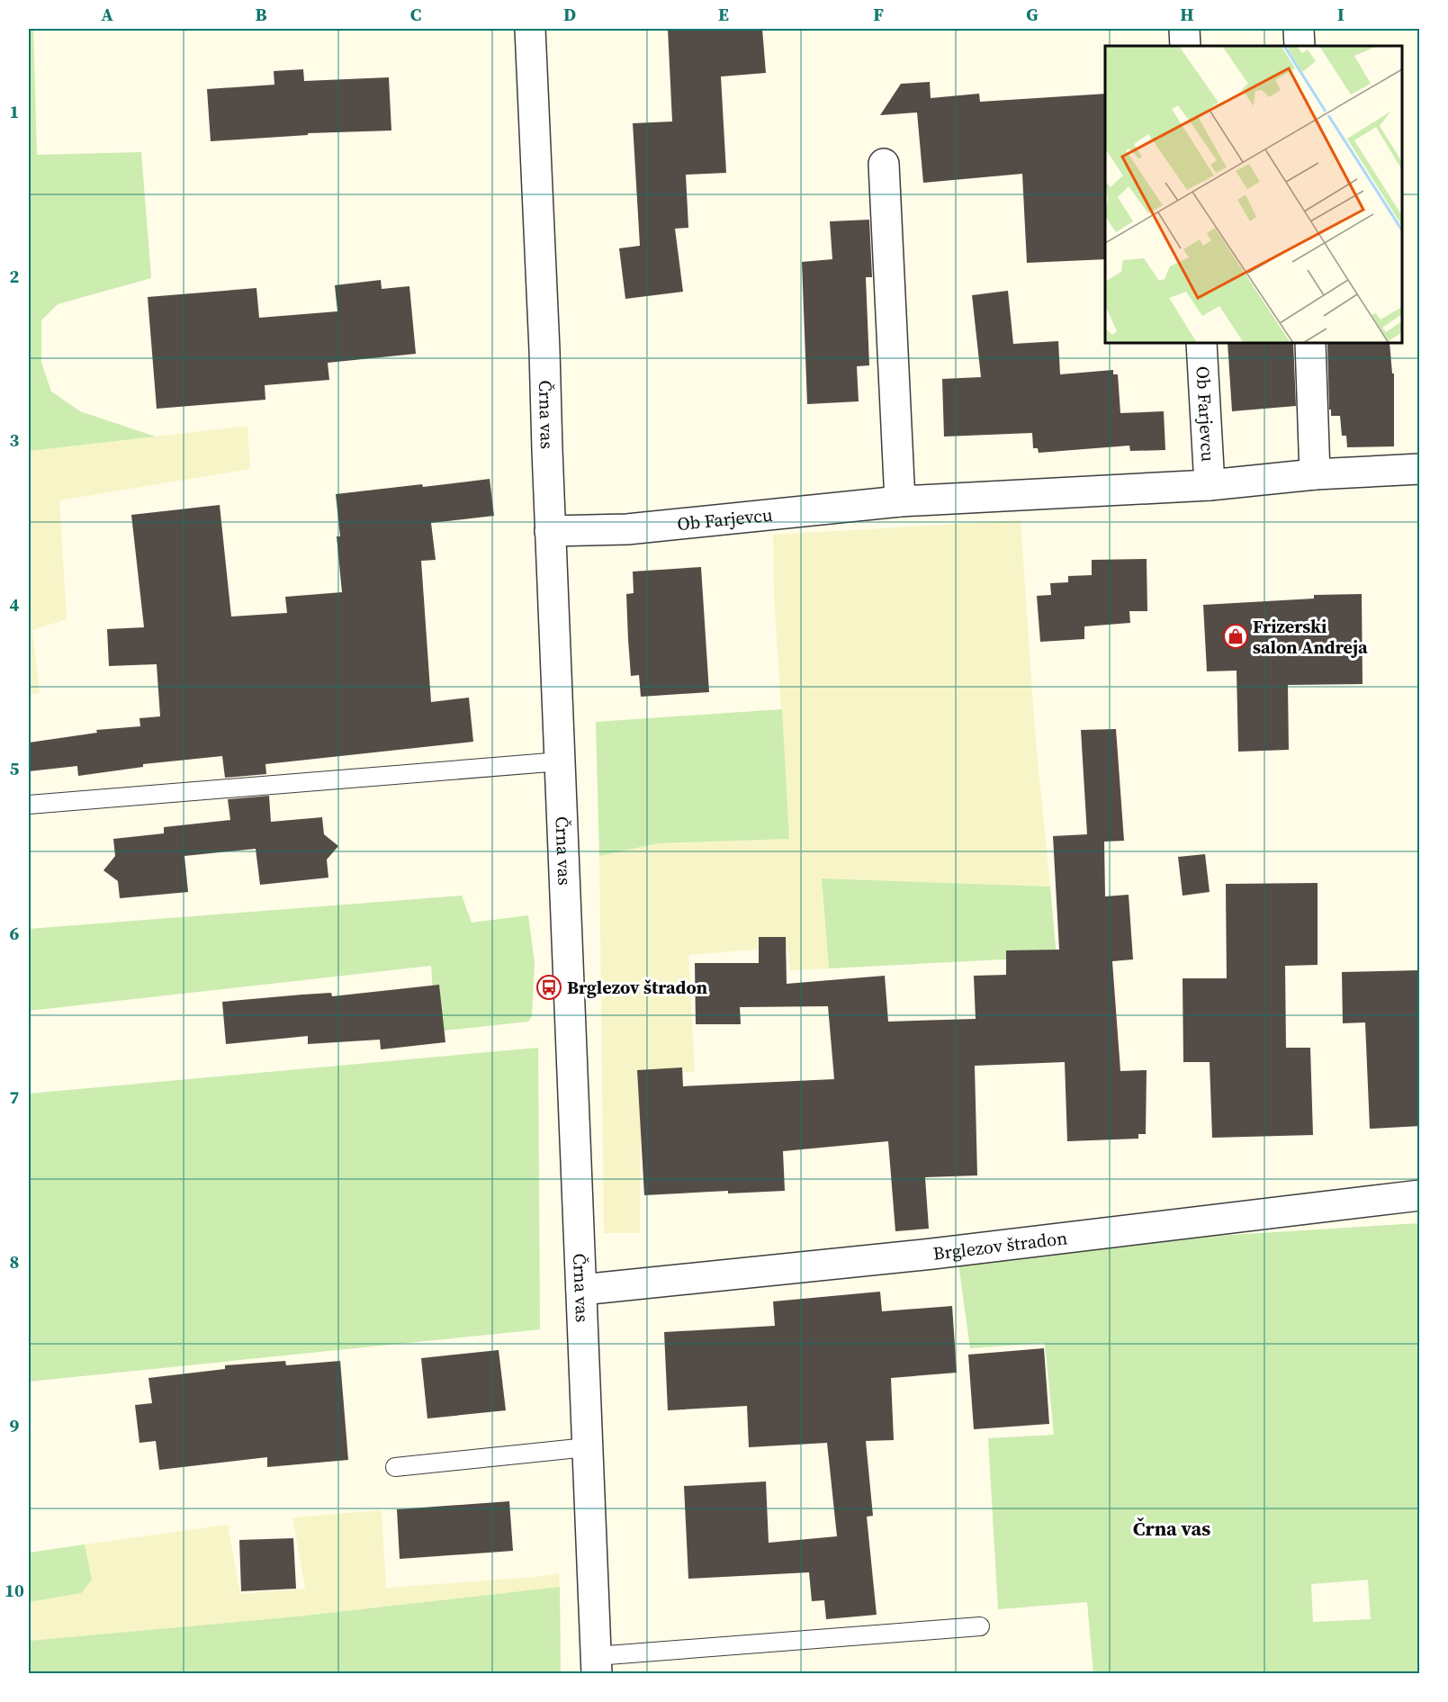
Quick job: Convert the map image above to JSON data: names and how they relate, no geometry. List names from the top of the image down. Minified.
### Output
{"streets":{"street":["Ob Farjevcu","Črna vas","Brglezov štradon"]},"crossings":[["Ob Farjevcu","Črna vas"],["Črna vas","Brglezov štradon"]],"districts":["Črna vas"],"places":{"shop":["Frizerski salon Andreja"],"bus stop":["Brglezov štradon"]},"grid":{"columns":["A","B","C","D","E","F","G","H","I"],"rows":["1","2","3","4","5","6","7","8","9","10"]}}
